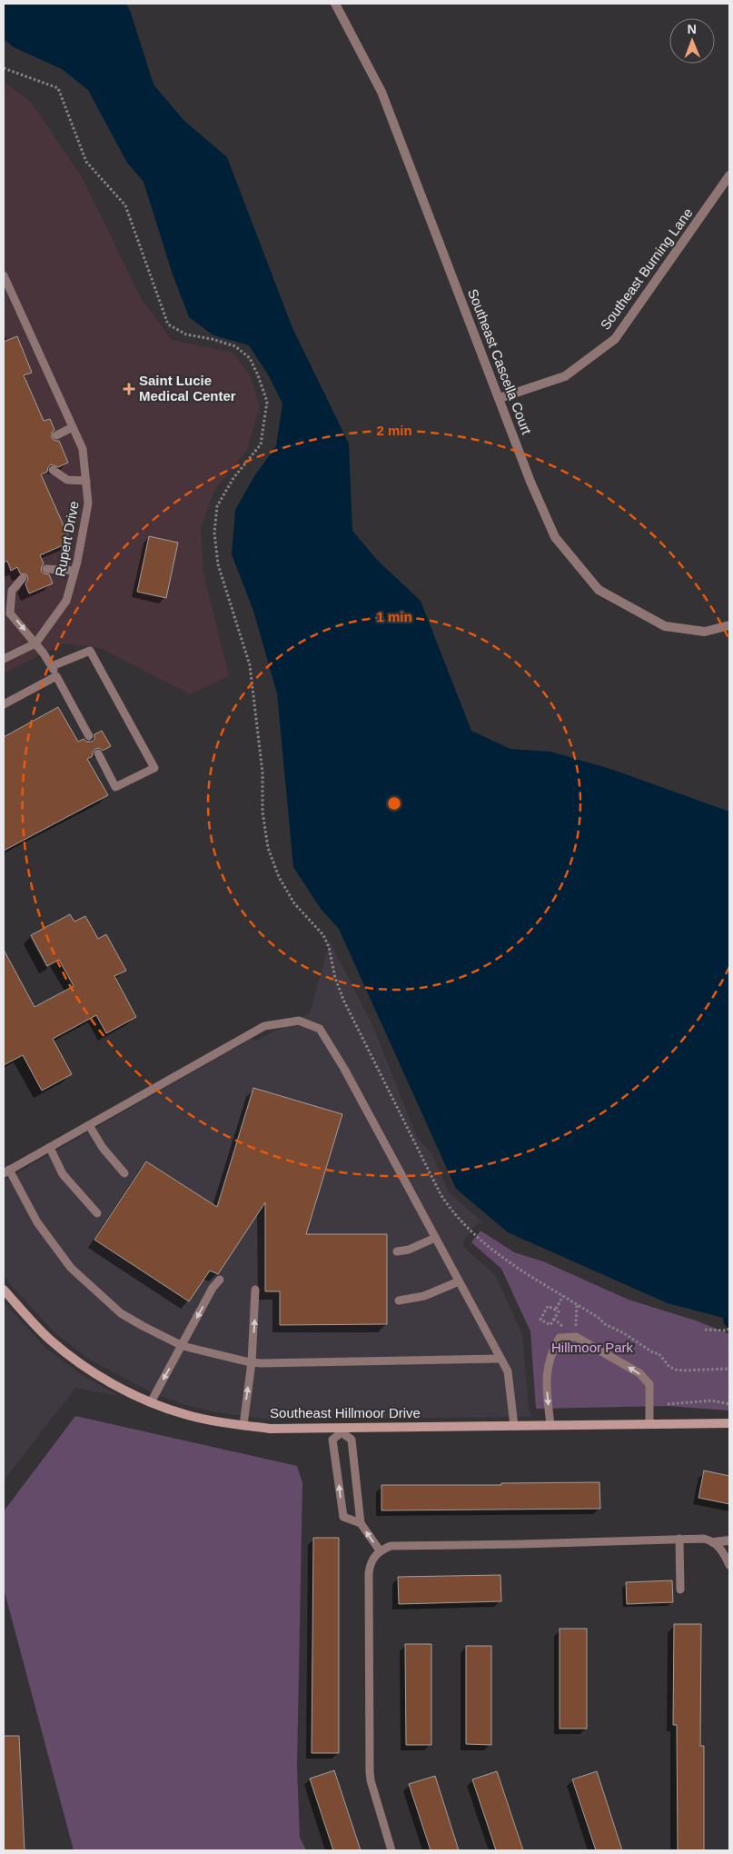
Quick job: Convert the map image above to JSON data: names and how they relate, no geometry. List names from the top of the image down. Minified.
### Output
{"streets":{"street":["Southeast Burning Lane","Southeast Cascella Court","Southeast Hillmoor Drive"],"lane":["Rupert Drive"]},"crossings":[["Southeast Burning Lane","Southeast Cascella Court"]],"parks":["Hillmoor Park"],"places":{"health":["Saint Lucie Medical Center"]},"north":"top","rings":["2 min","1 min"]}
